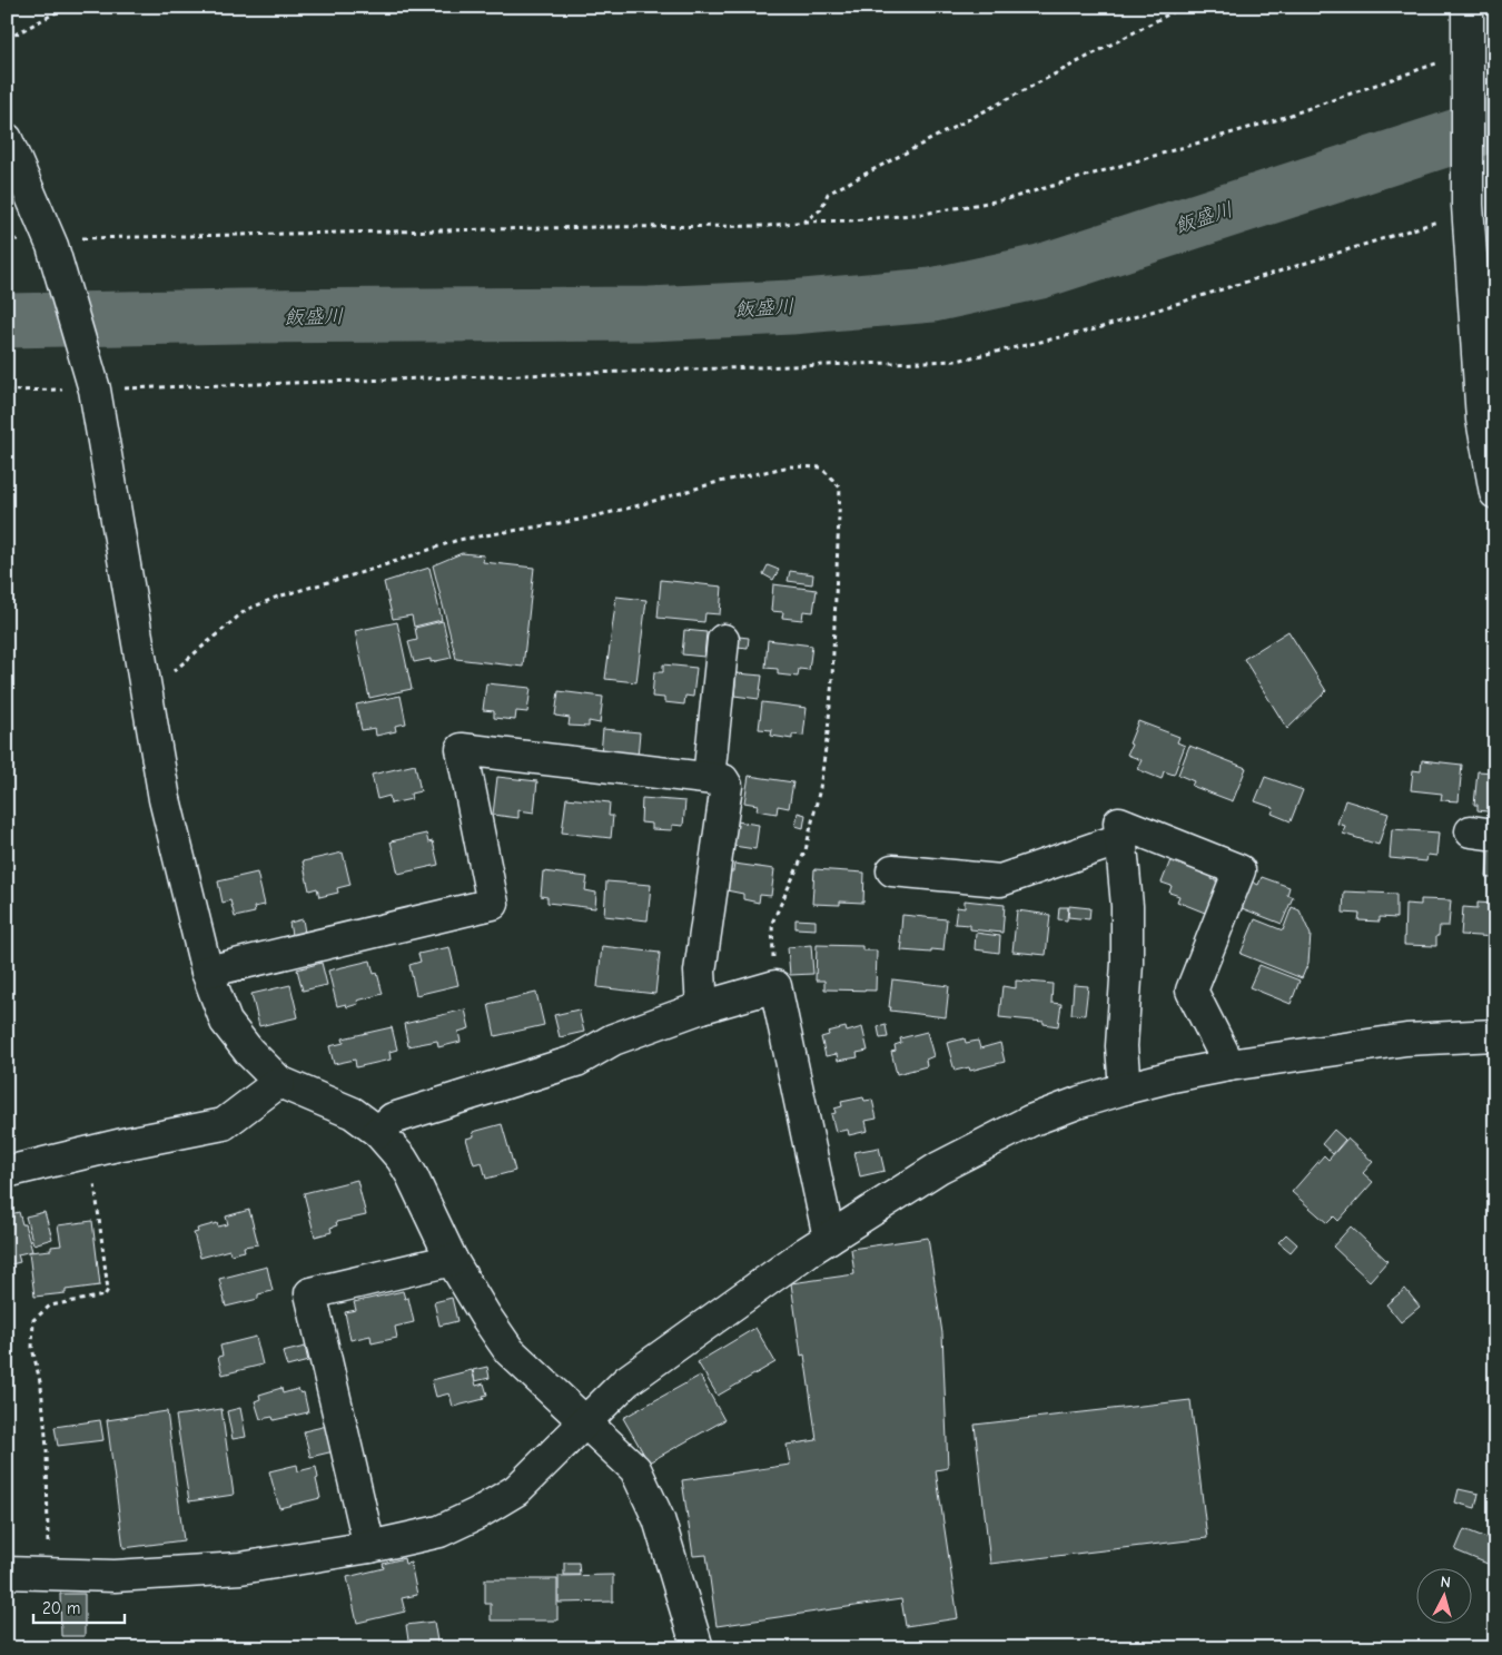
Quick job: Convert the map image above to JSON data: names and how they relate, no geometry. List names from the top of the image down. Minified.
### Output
{"water":["飯盛川"],"scale_bar":"20 m","north":"top"}
